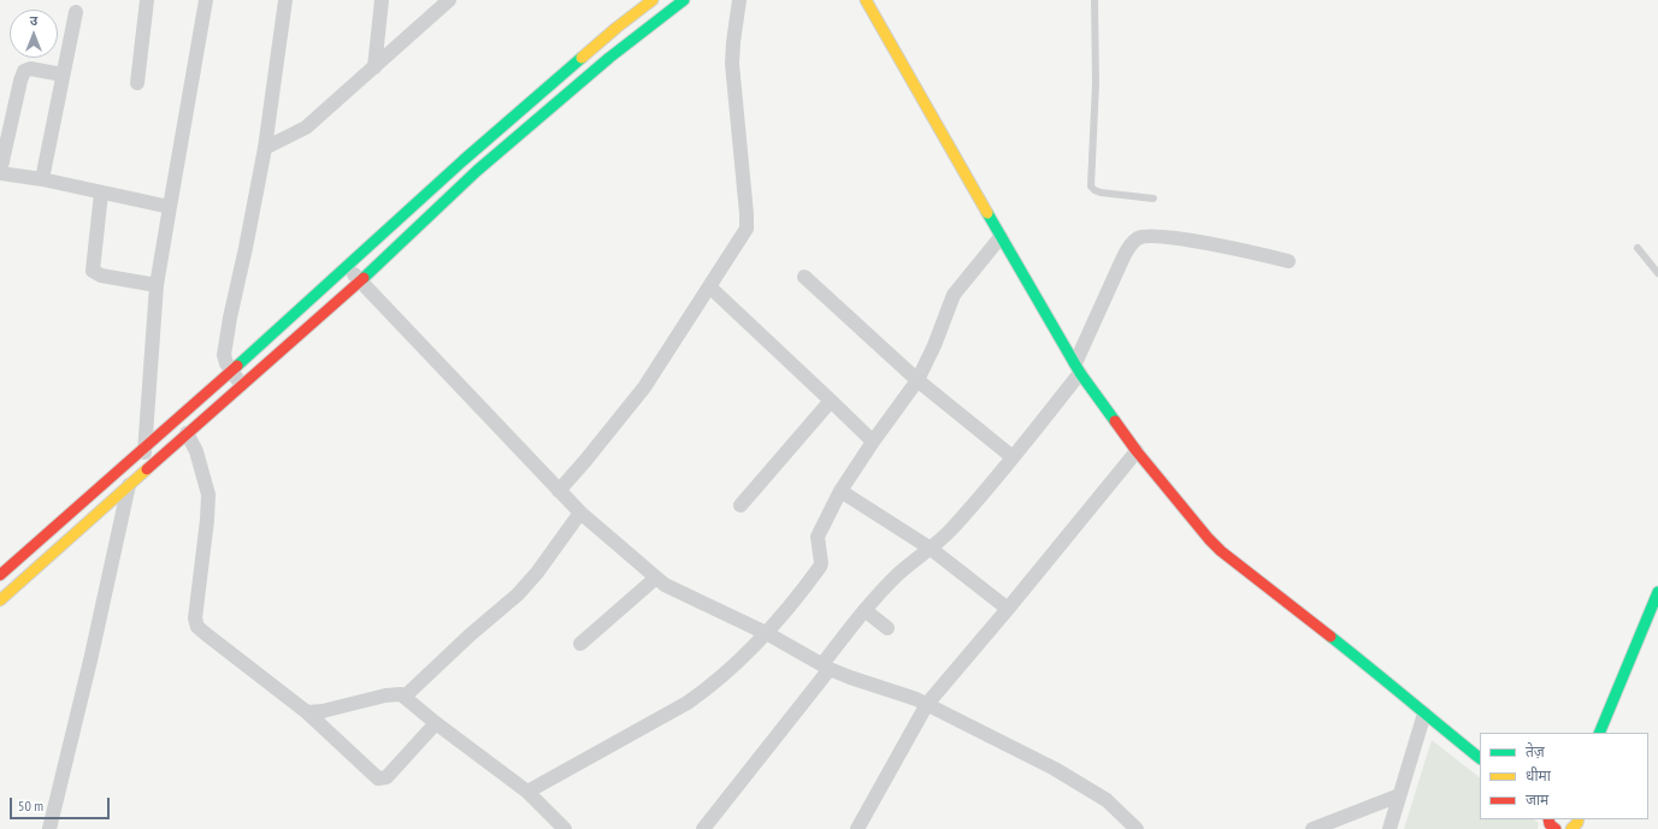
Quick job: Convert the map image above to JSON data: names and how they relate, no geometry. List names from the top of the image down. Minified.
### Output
{"legend":["तेज़","धीमा","जाम"],"scale_bar":"50 m","north":"top"}
